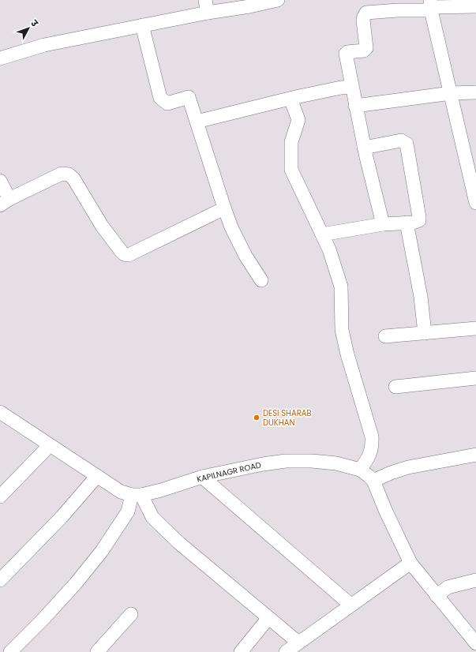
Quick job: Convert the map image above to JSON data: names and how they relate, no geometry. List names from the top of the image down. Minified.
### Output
{"streets":{"street":["KAPILNAGR ROAD"]},"places":["DESI SHARAB DUKHAN"],"north":"top right"}
